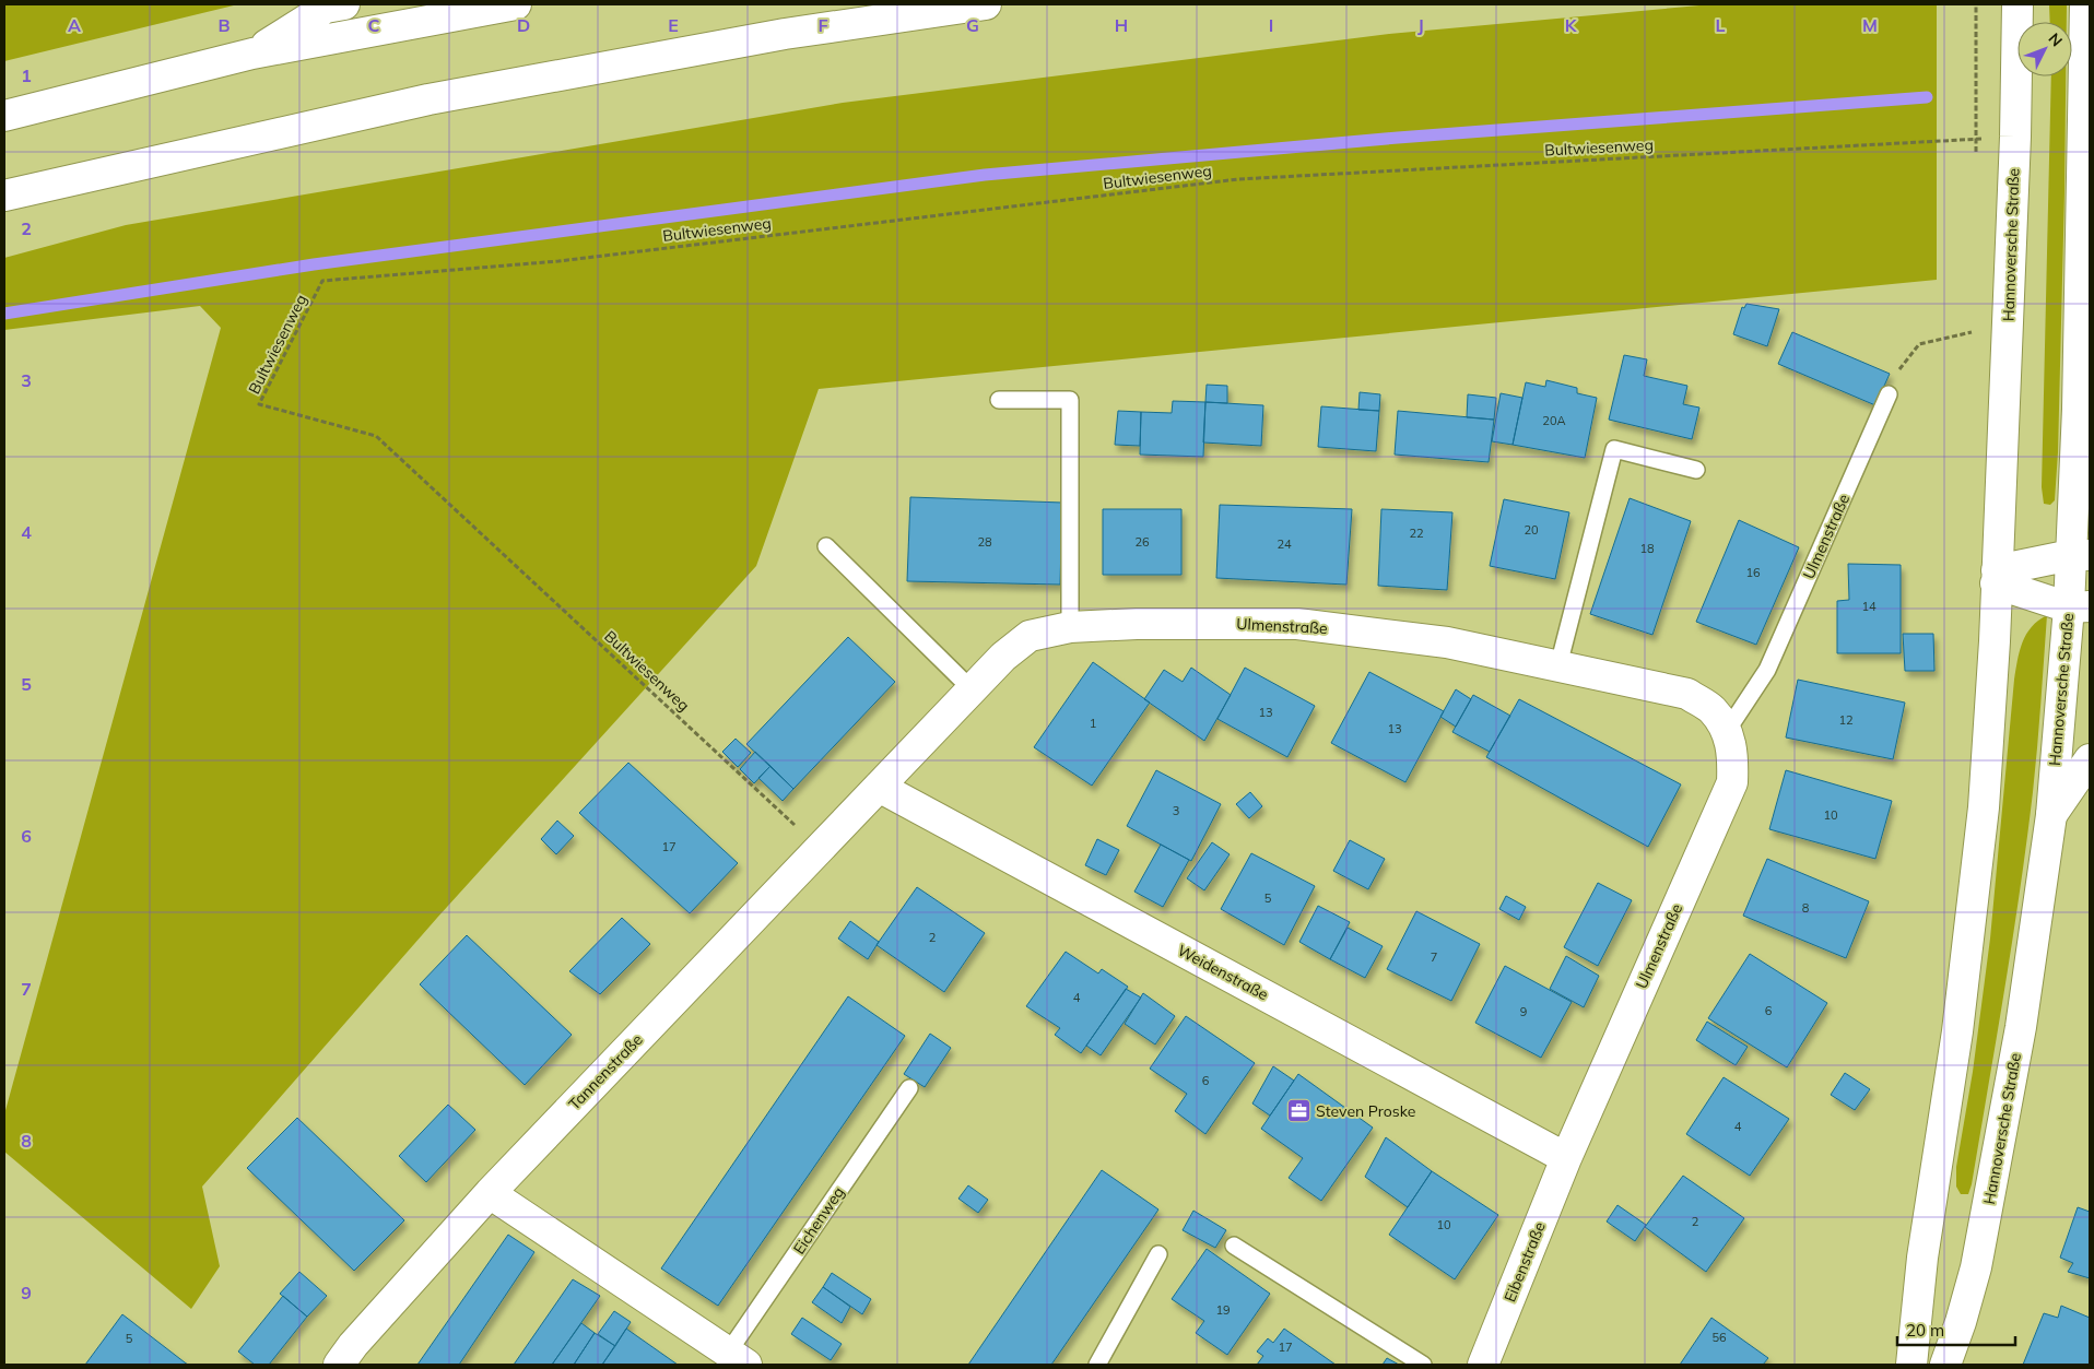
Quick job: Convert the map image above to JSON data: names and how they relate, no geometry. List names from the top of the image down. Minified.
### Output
{"streets":{"main road":["Hannoversche Straße","Ulmenstraße","Weidenstraße","Tannenstraße","Eichenweg","Eibenstraße"],"path":["Bultwiesenweg"]},"crossings":[["Bultwiesenweg","Tannenstraße"],["Ulmenstraße","Weidenstraße"],["Ulmenstraße","Tannenstraße"],["Ulmenstraße","Eibenstraße"],["Weidenstraße","Tannenstraße"],["Weidenstraße","Eibenstraße"],["Tannenstraße","Eichenweg"]],"places":{"office":["Steven Proske"]},"house_numbers":["20A","20","22","28","26","24","18","16","14","13","12","1","13","3","10","17","5","8","2","7","4","6","9","6","4","2","10","19","56","5","17"],"scale_bar":"20 m","north":"top right","grid":{"columns":["A","B","C","D","E","F","G","H","I","J","K","L","M"],"rows":["1","2","3","4","5","6","7","8","9"]}}
